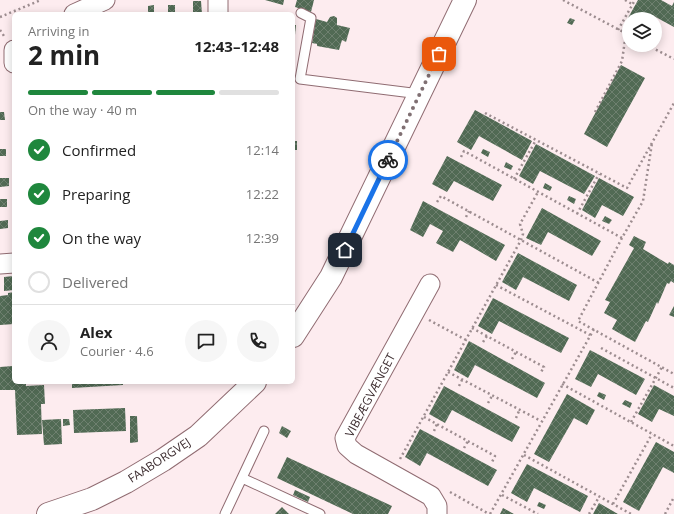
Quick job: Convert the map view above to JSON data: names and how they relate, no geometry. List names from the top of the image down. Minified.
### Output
{"streets":{"street":["VIBEÆGVÆNGET","FAABORGVEJ"]},"page":{"heading":["2 min","Arriving in","12:43–12:48"],"panel":["Alex","Courier · 4.6"],"bar":"On the way · 40 m","list":[["Confirmed","12:14"],["Preparing","12:22"],["On the way","12:39"],"Delivered"]}}
